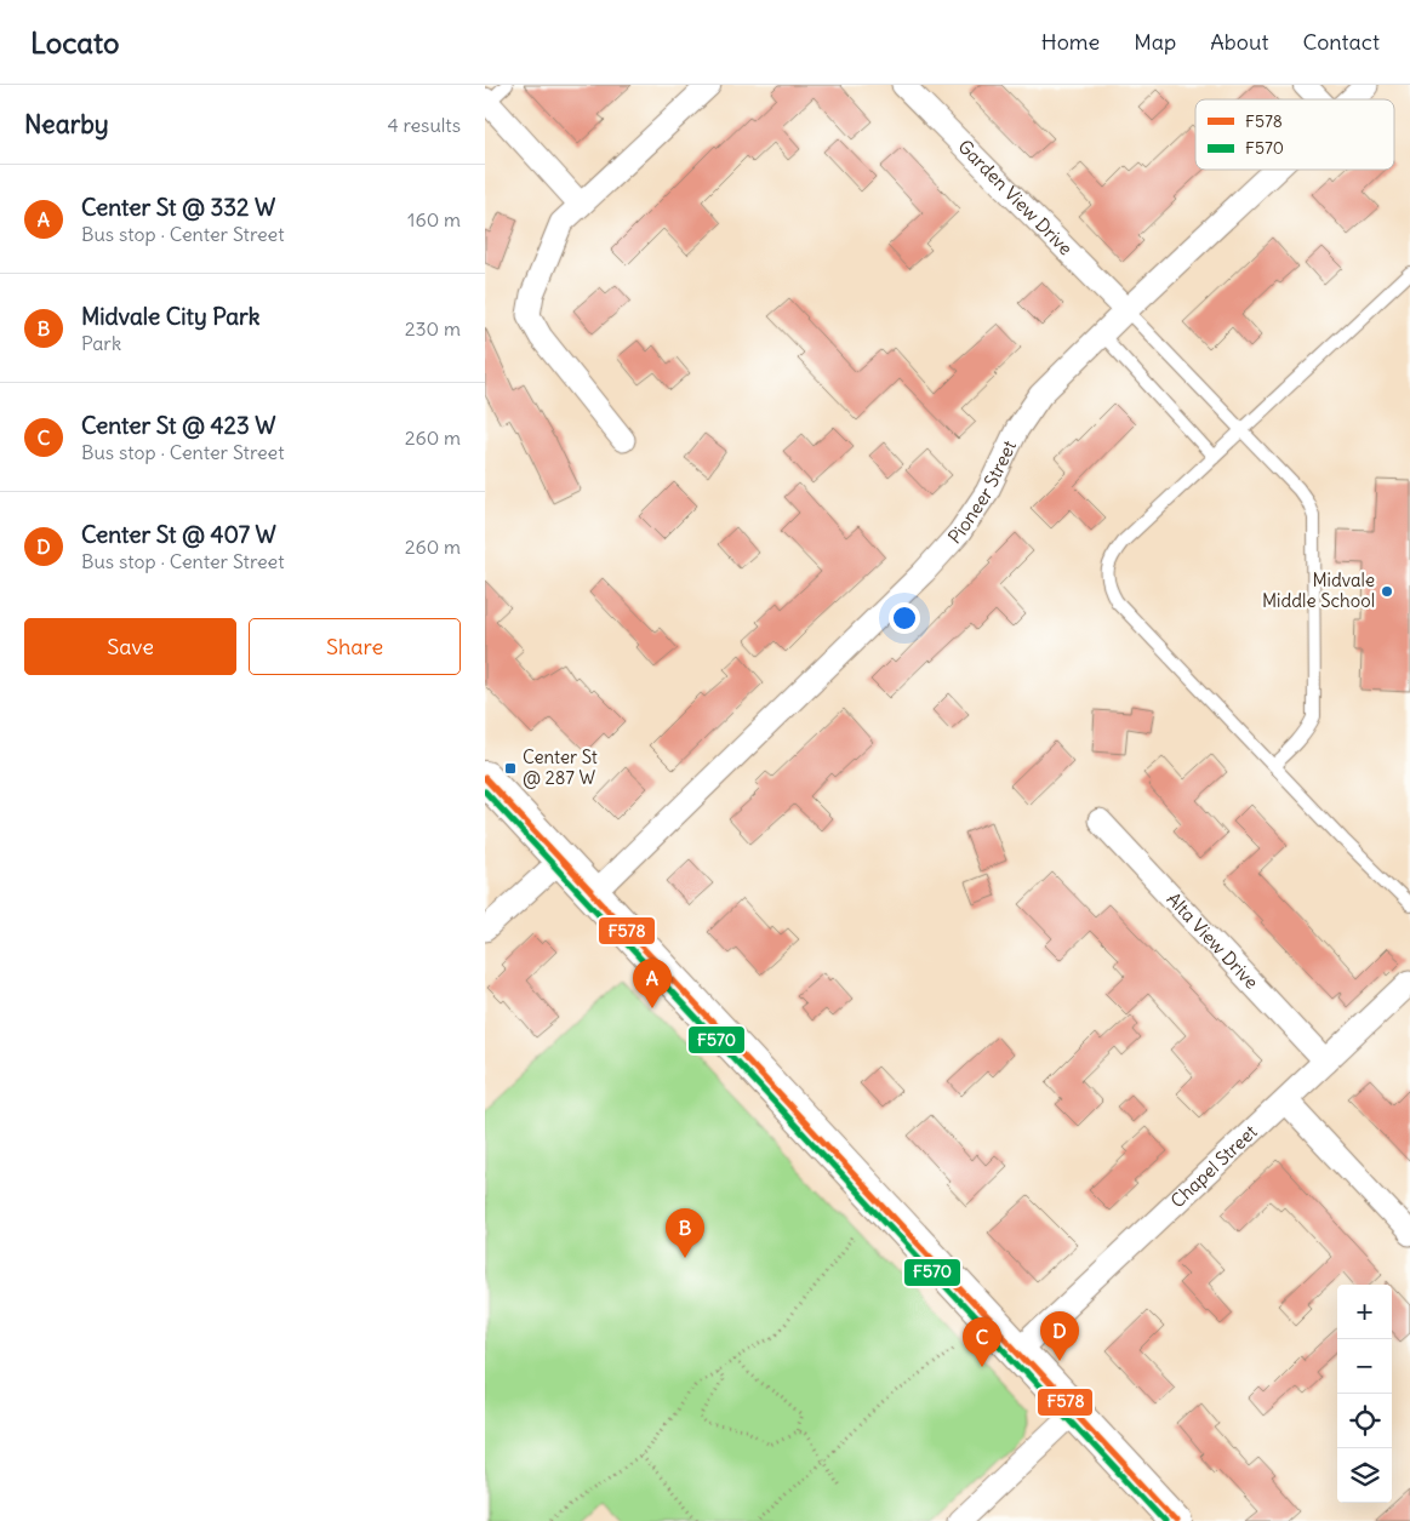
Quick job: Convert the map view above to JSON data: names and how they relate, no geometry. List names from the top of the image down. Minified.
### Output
{"streets":{"street":["Garden View Drive","Pioneer Street","Alta View Drive","Chapel Street"]},"crossings":[["Garden View Drive","Pioneer Street"],["Alta View Drive","Chapel Street"]],"places":{"other":["Midvale Middle School"],"transit":["Center St @ 287 W"]},"lines":["transit line F578","transit line F570"],"legend":["F578","F570"],"page":{"header":"Locato","nav":["Home","Map","About","Contact"],"heading":["Nearby","4 results"],"list":[{"mark":"A","name":"Center St @ 332 W","note":"Bus stop · Center Street","value":"160 m"},{"mark":"B","name":"Midvale City Park","note":"Park","value":"230 m"},{"mark":"C","name":"Center St @ 423 W","note":"Bus stop · Center Street","value":"260 m"},{"mark":"D","name":"Center St @ 407 W","note":"Bus stop · Center Street","value":"260 m"}],"buttons":["Save","Share"],"pins":["A","B","D","C"],"map_buttons":["+","−"]}}
